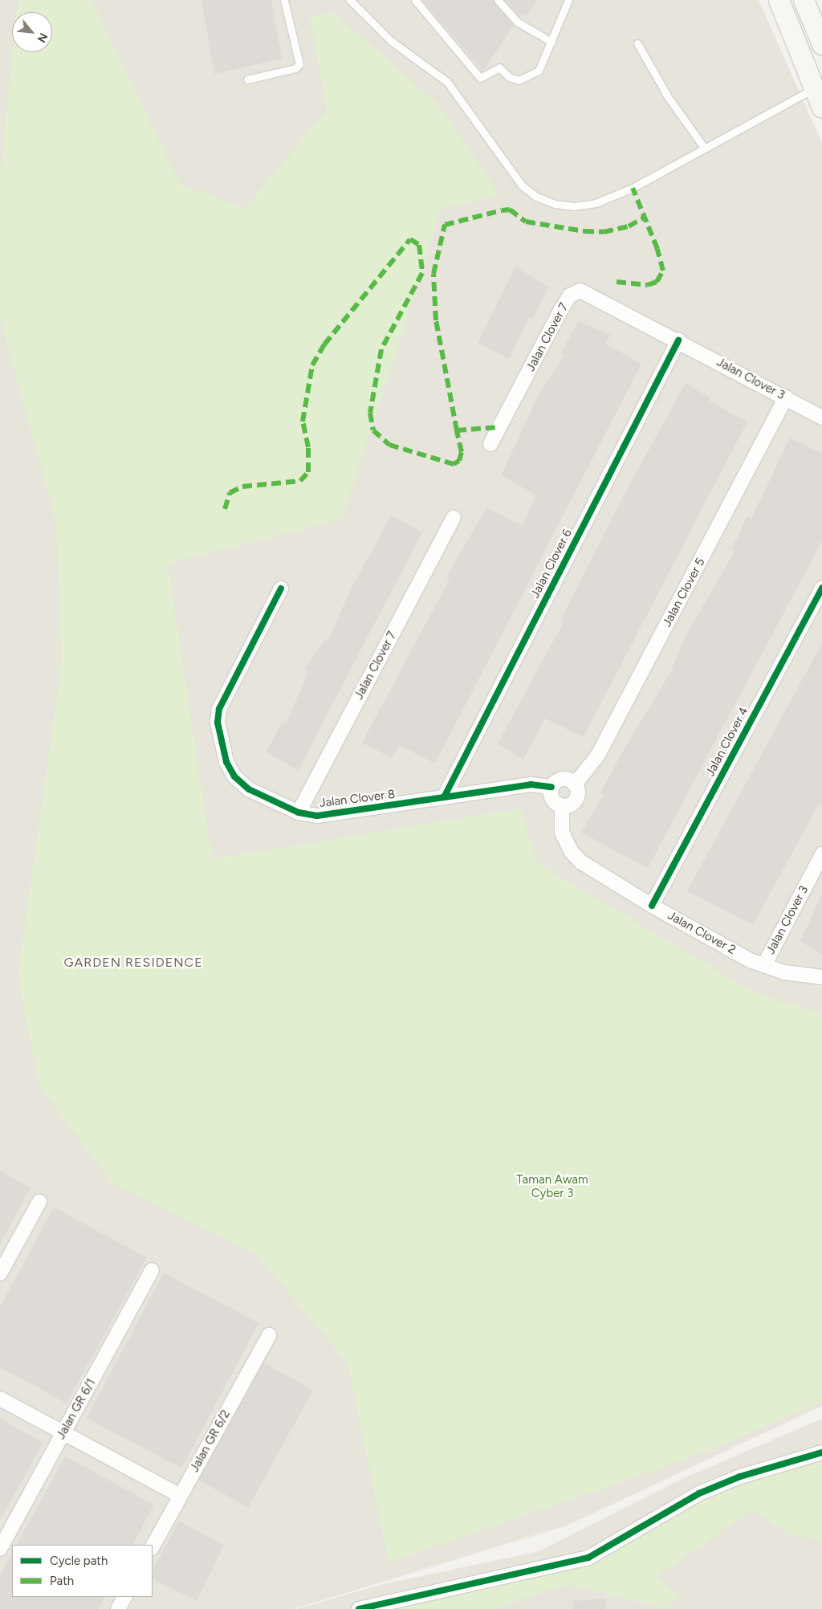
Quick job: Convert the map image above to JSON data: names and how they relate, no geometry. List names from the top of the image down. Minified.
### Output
{"streets":{"street":["Jalan Clover 7","Jalan Clover 3","Jalan Clover 6","Jalan Clover 5","Jalan Clover 4","Jalan Clover 8","Jalan Clover 2","Jalan GR 6/1","Jalan GR 6/2"]},"crossings":[["Jalan Clover 7","Jalan Clover 3"],["Jalan Clover 7","Jalan Clover 6"],["Jalan Clover 7","Jalan Clover 8"],["Jalan Clover 3","Jalan Clover 6"],["Jalan Clover 3","Jalan Clover 5"],["Jalan Clover 3","Jalan Clover 2"],["Jalan Clover 6","Jalan Clover 8"],["Jalan Clover 5","Jalan Clover 8"],["Jalan Clover 5","Jalan Clover 2"],["Jalan Clover 4","Jalan Clover 2"],["Jalan Clover 8","Jalan Clover 2"]],"districts":["GARDEN RESIDENCE"],"parks":["Taman Awam Cyber 3"],"legend":["Cycle path","Path"],"north":"bottom right"}
